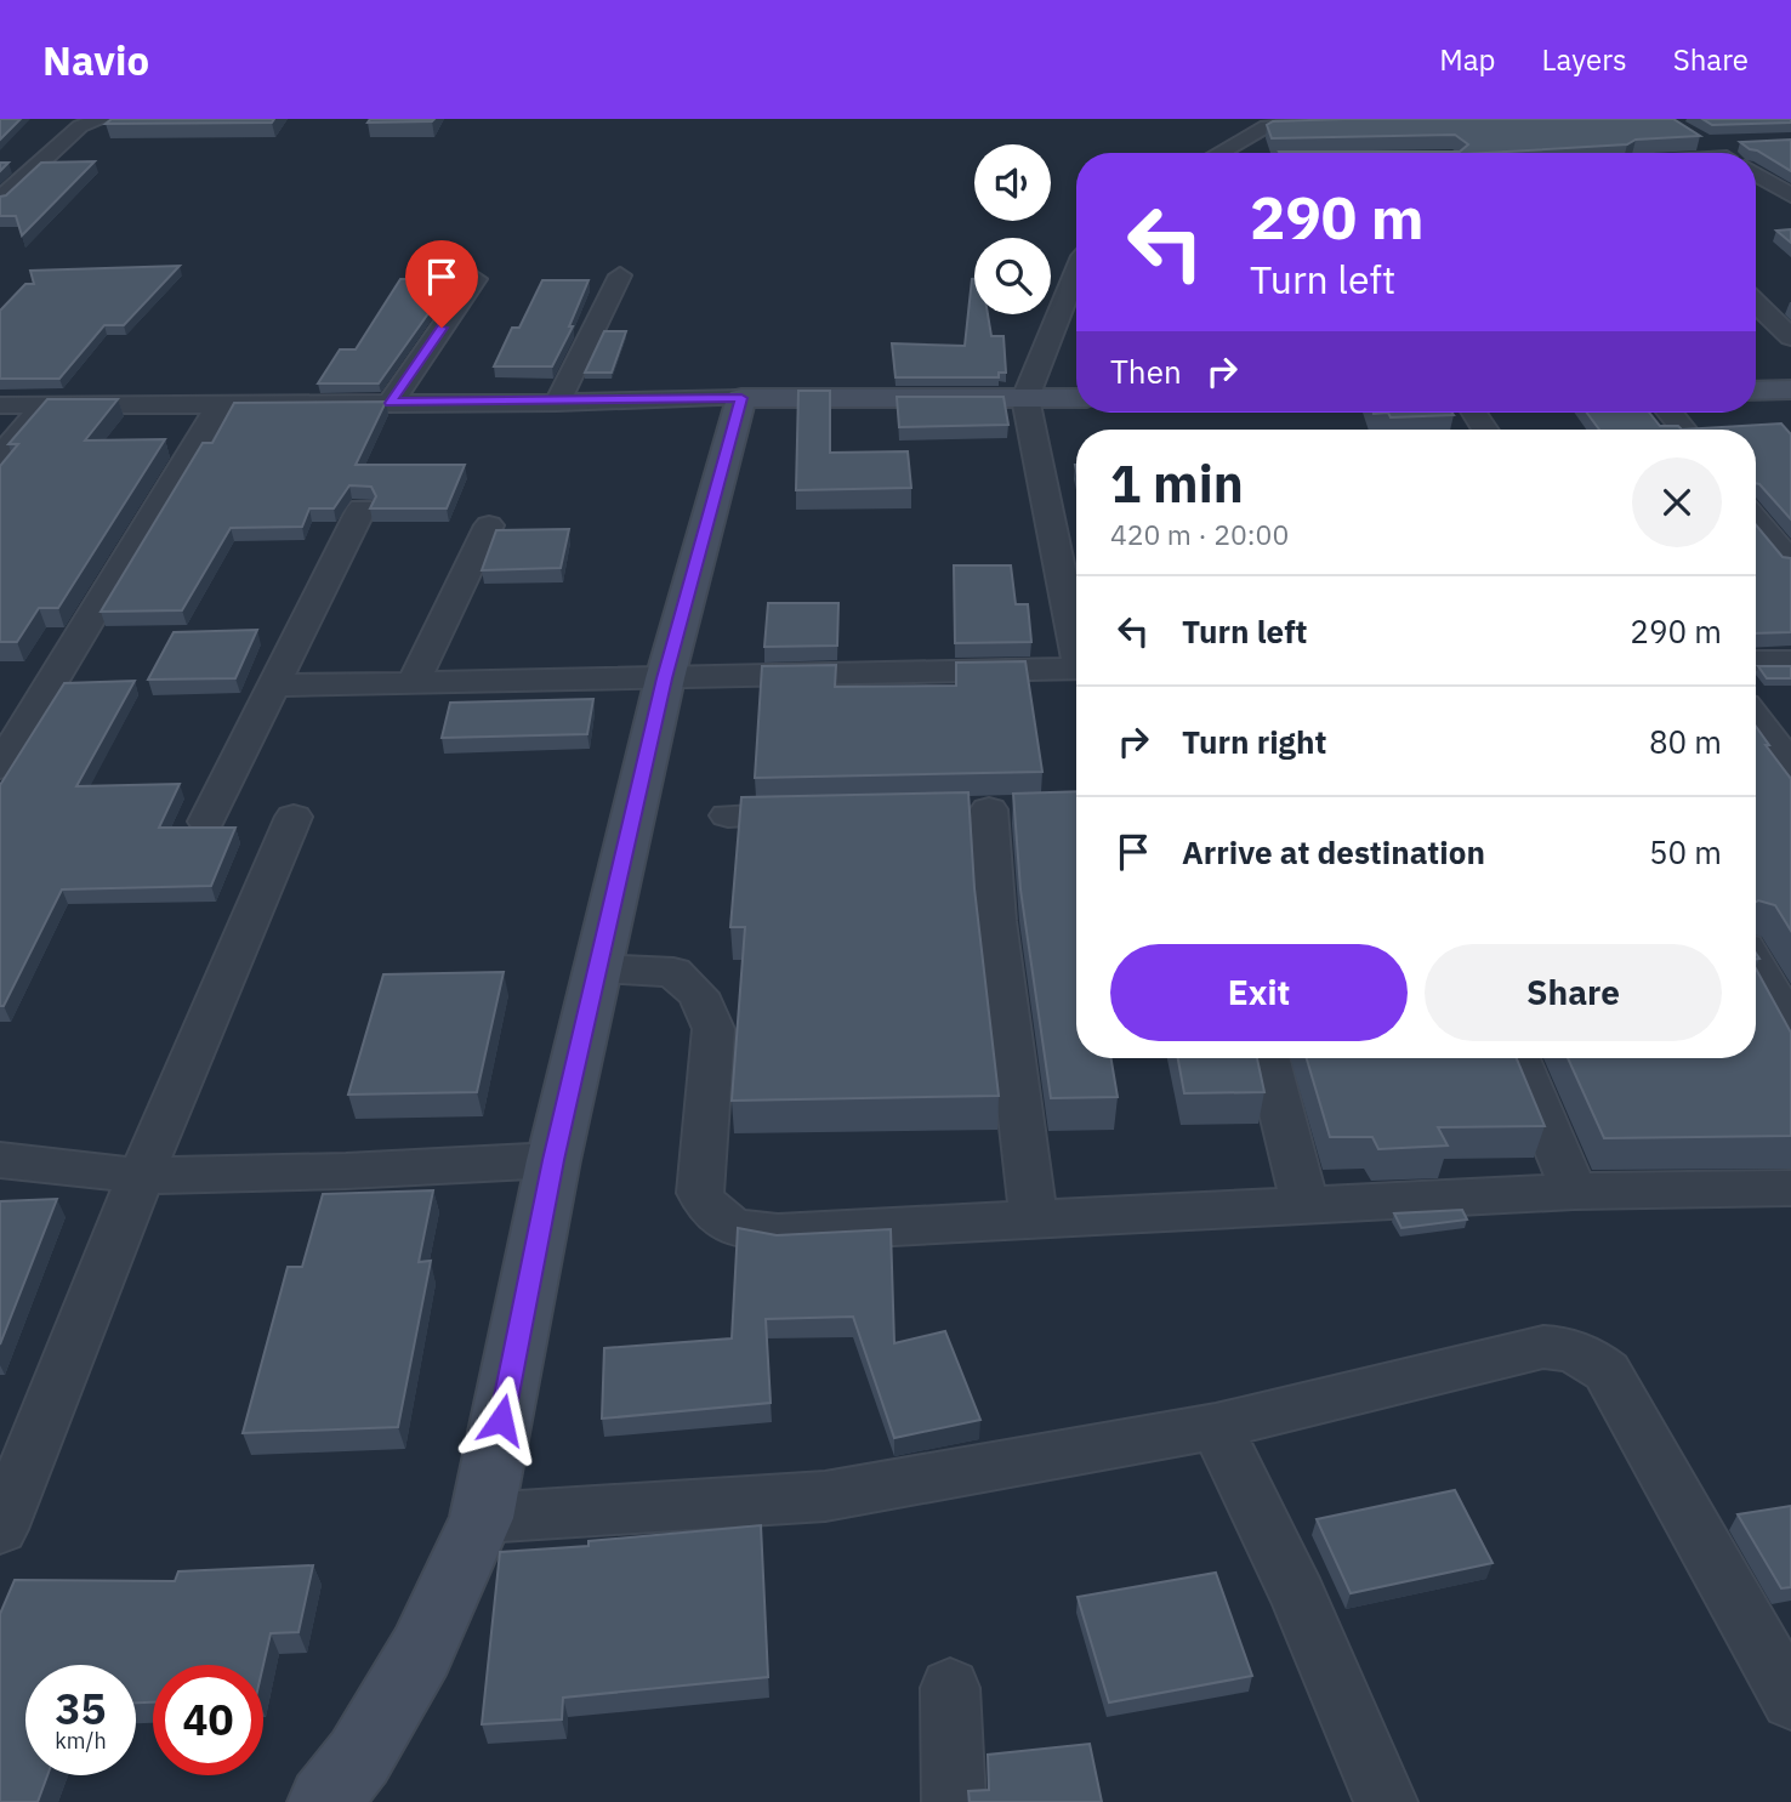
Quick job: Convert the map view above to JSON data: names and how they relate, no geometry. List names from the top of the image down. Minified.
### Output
{"page":{"header":"Navio","nav":["Map","Layers","Share"],"turn":["290 m","Turn left"],"then":"Then","heading":["1 min","420 m · 20:00"],"list":[{"name":"Turn left","value":"290 m"},{"name":"Turn right","value":"80 m"},{"name":"Arrive at destination","value":"50 m"}],"buttons":["Exit","Share"],"speed":"35 km/h","limit":"40"}}
